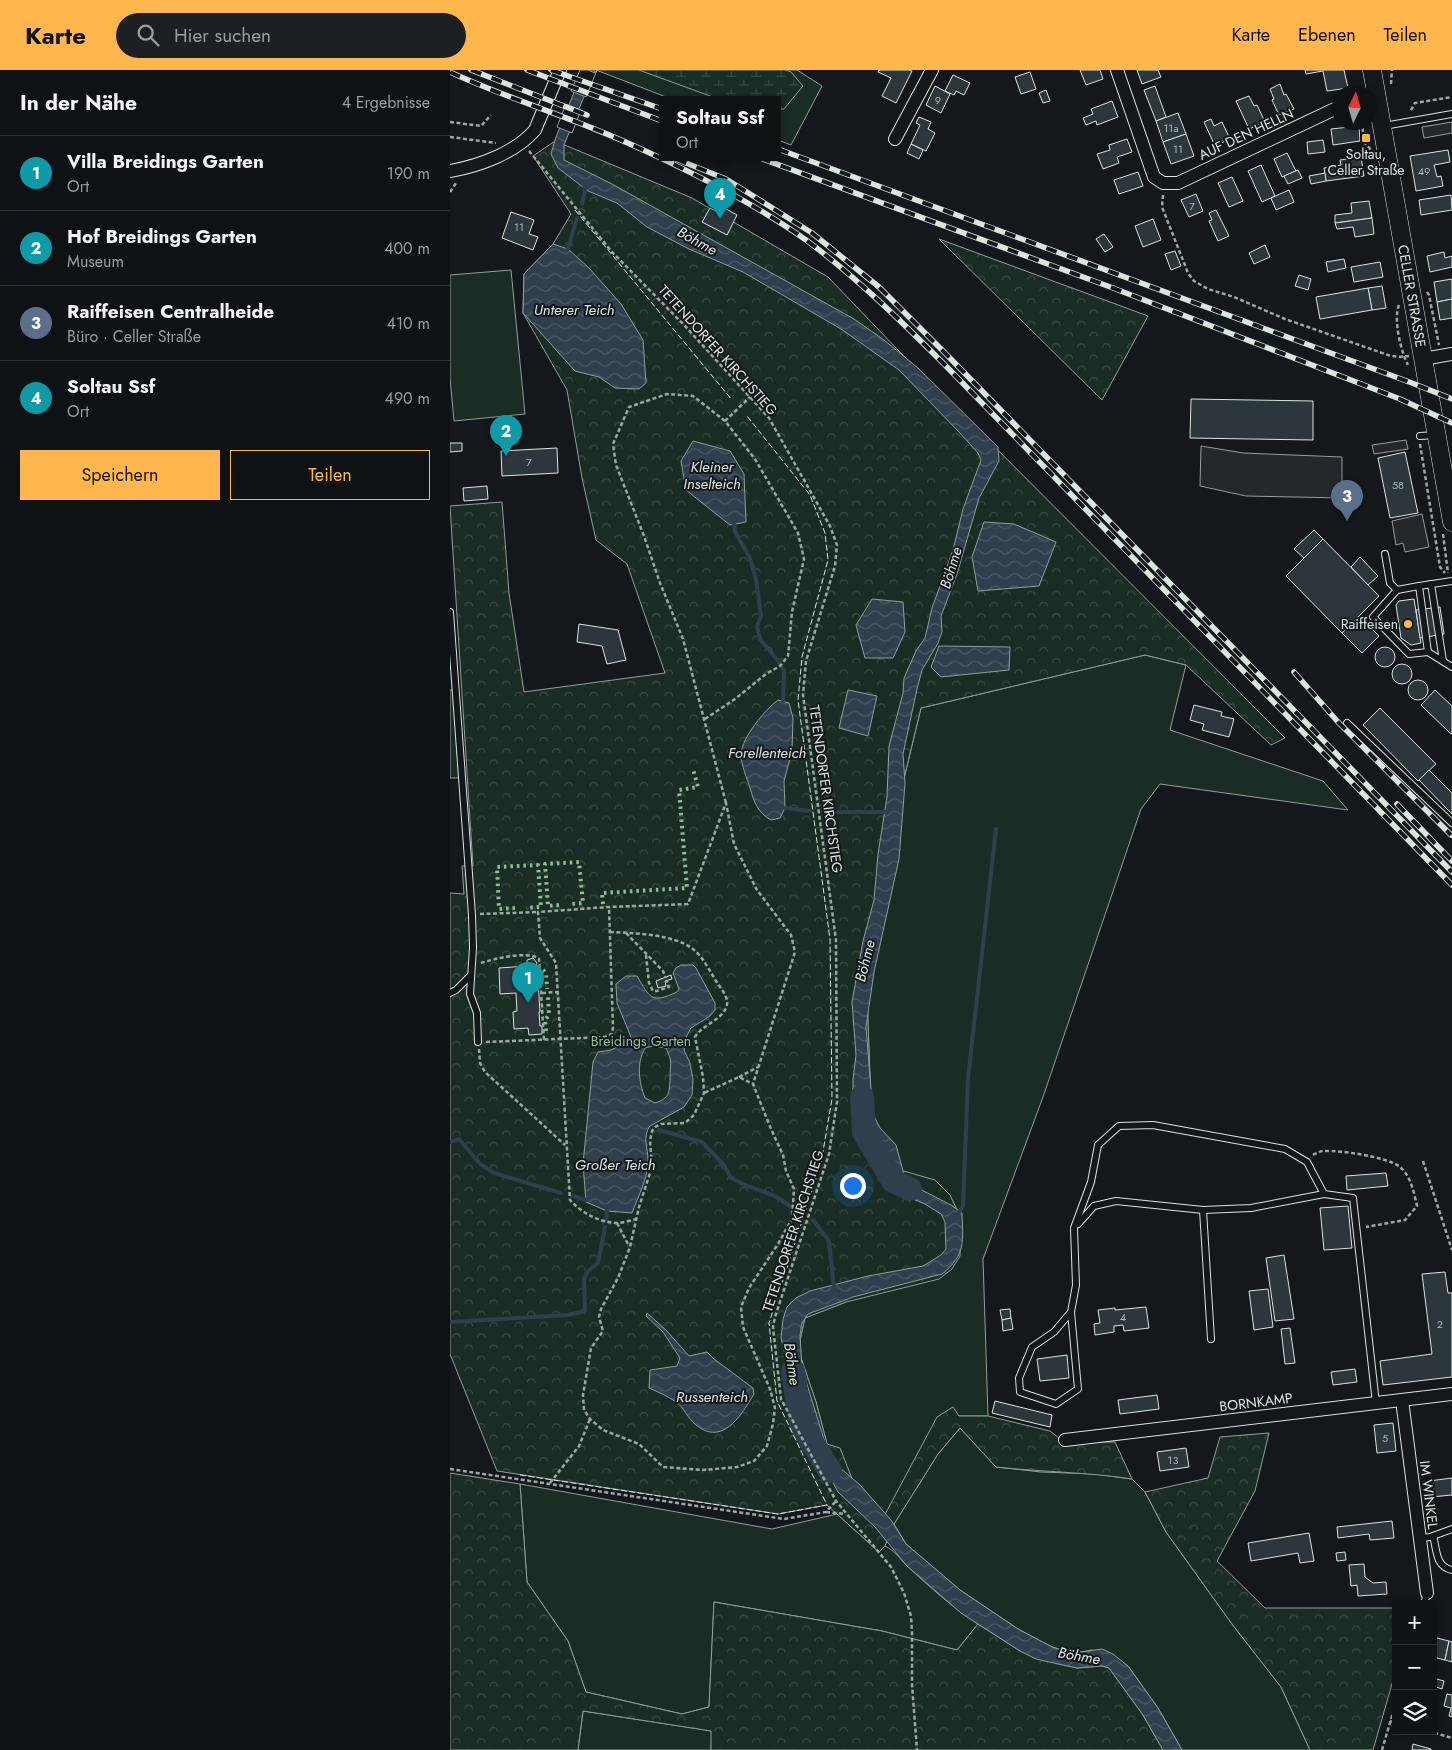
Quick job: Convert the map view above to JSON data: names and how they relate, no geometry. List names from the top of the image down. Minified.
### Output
{"streets":{"main road":["CELLER STRASSE"],"street":["AUF DEN HELLN","BORNKAMP","IM WINKEL"],"path":["TETENDORFER KIRCHSTIEG"]},"crossings":[["BORNKAMP","IM WINKEL"]],"water":["Böhme","Unterer Teich","Kleiner Inselteich","Forellenteich","Großer Teich","Russenteich"],"parks":["Breidings Garten"],"places":{"transit":["Soltau, Celler Straße"],"other":["Raiffeisen"]},"house_numbers":["9","11a","11","49","7","11","7","58","4","2","5","13"],"north":"top","page":{"header":"Karte","search":"Hier suchen","nav":["Karte","Ebenen","Teilen"],"heading":["In der Nähe","4 Ergebnisse"],"popup":["Soltau Ssf","Ort"],"list":[{"mark":"1","name":"Villa Breidings Garten","note":"Ort","value":"190 m"},{"mark":"2","name":"Hof Breidings Garten","note":"Museum","value":"400 m"},{"mark":"3","name":"Raiffeisen Centralheide","note":"Büro · Celler Straße","value":"410 m"},{"mark":"4","name":"Soltau Ssf","note":"Ort","value":"490 m"}],"pins":["4","2","3","1"],"buttons":["Speichern","Teilen"],"map_buttons":["+","−"]}}
